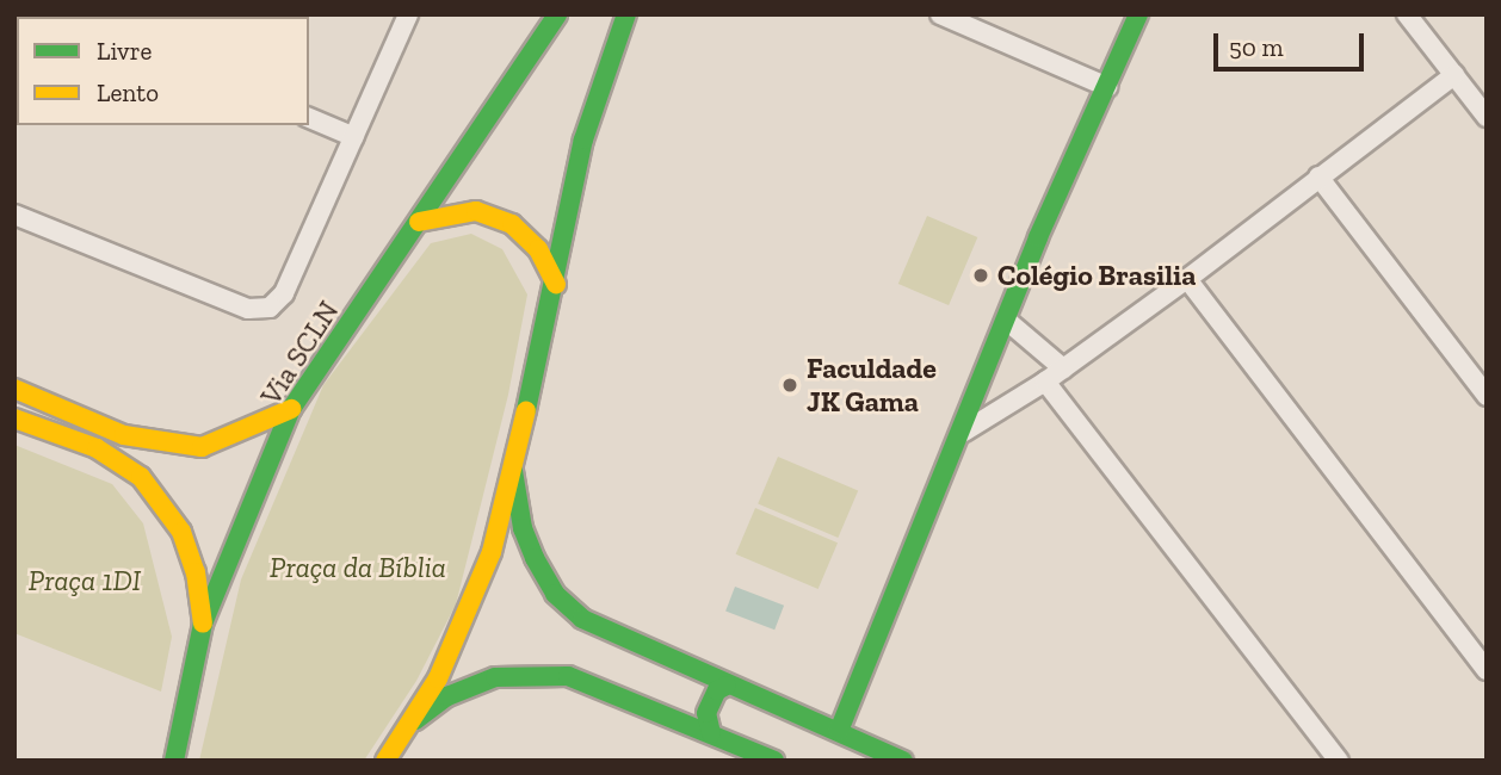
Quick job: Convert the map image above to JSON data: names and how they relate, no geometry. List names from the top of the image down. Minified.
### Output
{"streets":{"main road":["Via SCLN"]},"parks":["Praça da Bíblia","Praça 1DI"],"places":["Colégio Brasilia","Faculdade JK Gama"],"legend":["Livre","Lento"],"scale_bar":"50 m"}
